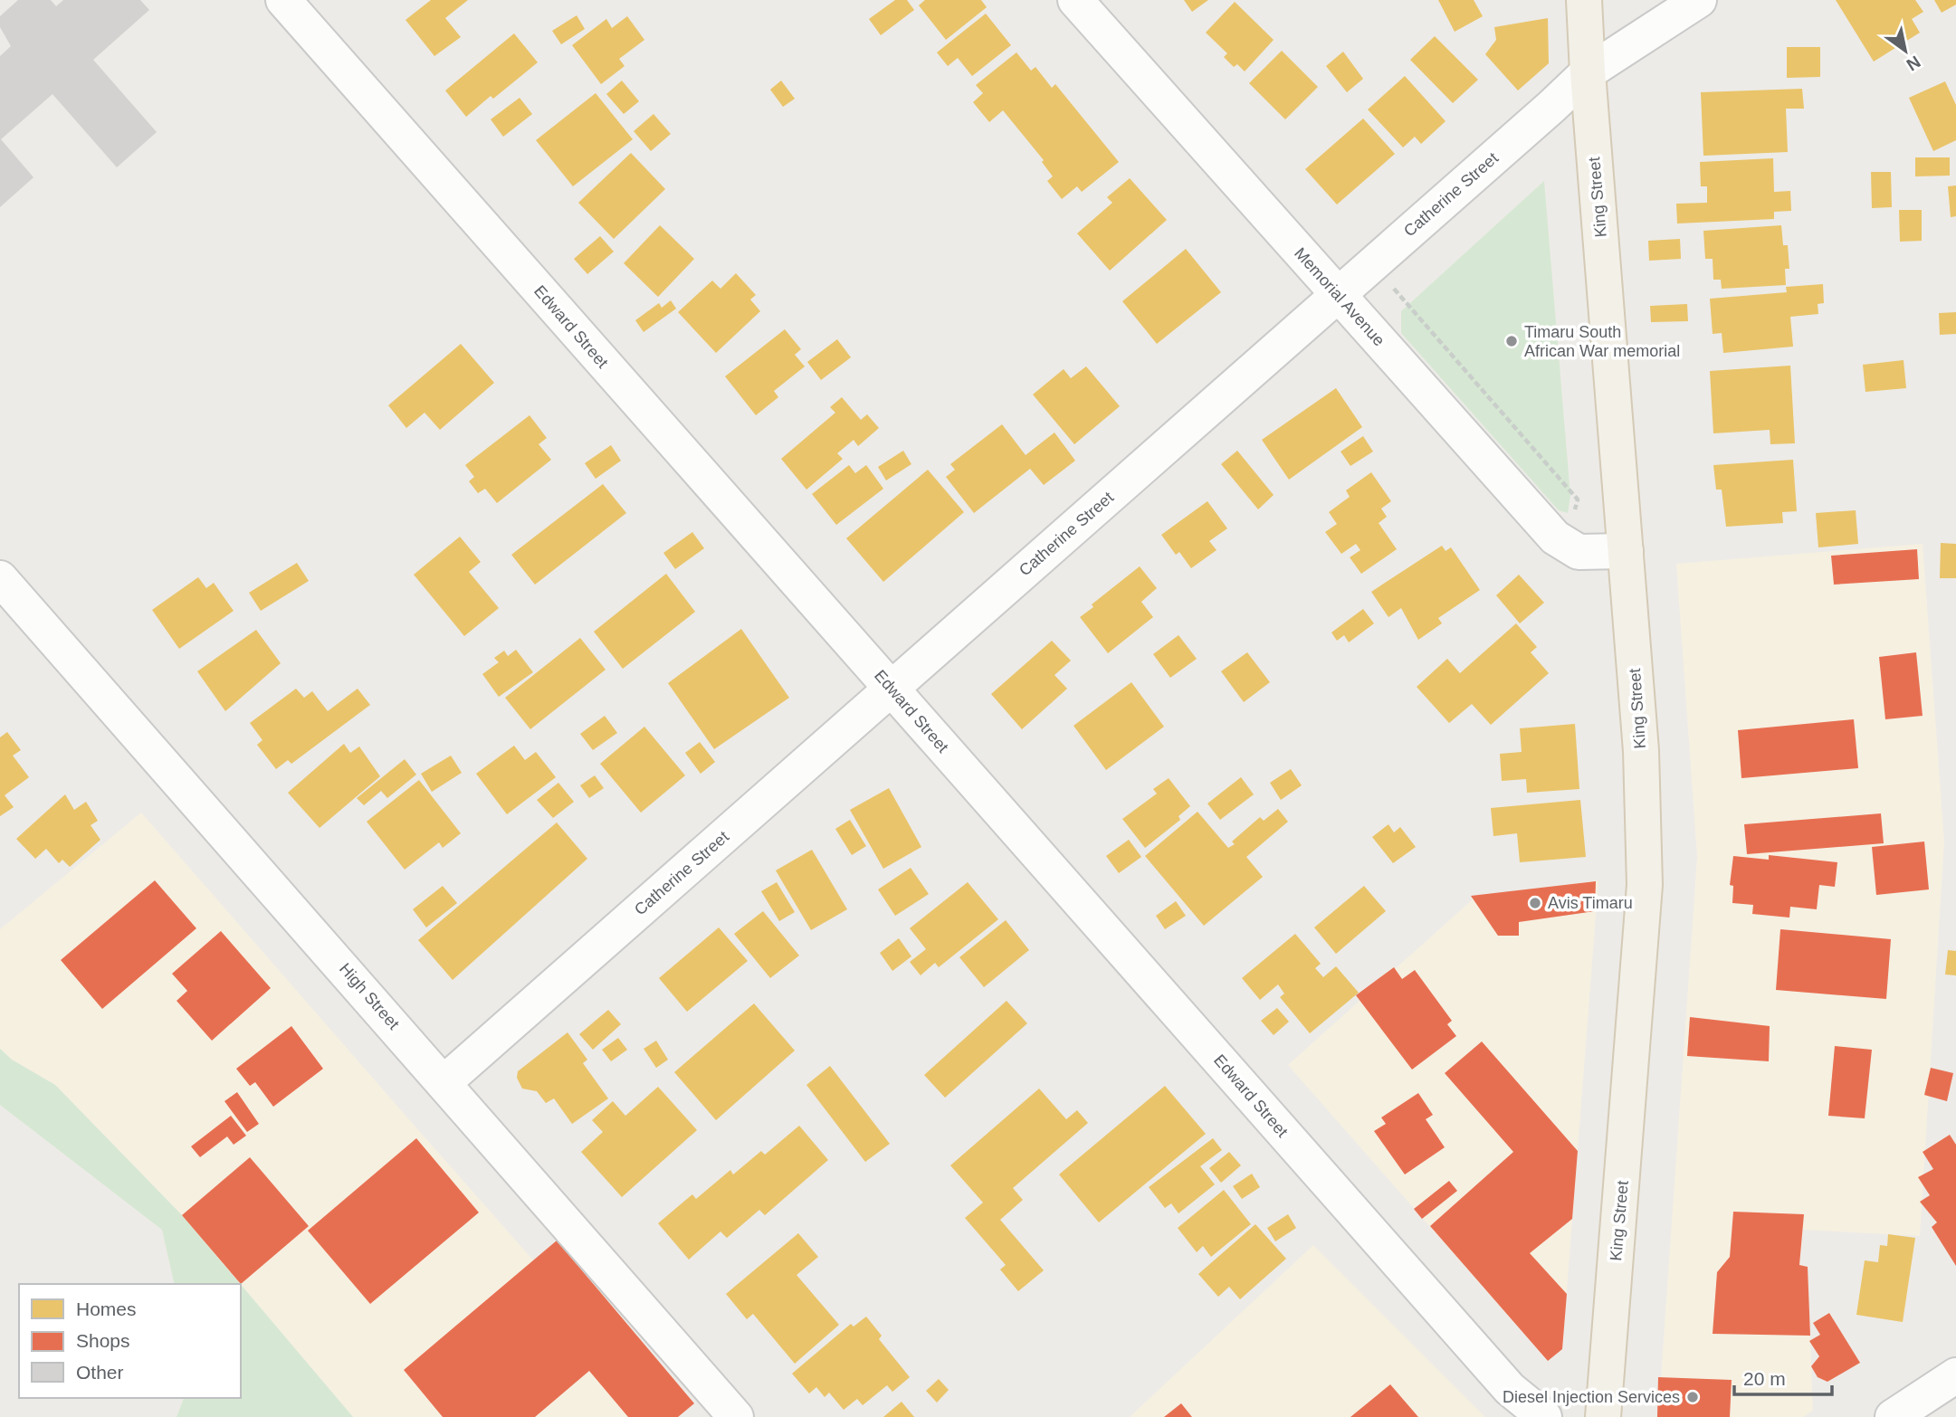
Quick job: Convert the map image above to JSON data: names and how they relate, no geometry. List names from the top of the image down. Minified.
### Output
{"streets":{"main road":["King Street"],"street":["Catherine Street","Memorial Avenue","Edward Street","High Street"]},"crossings":[["Catherine Street","King Street"],["Catherine Street","Memorial Avenue"],["Catherine Street","Edward Street"],["Catherine Street","High Street"],["King Street","Memorial Avenue"]],"places":["Timaru South African War memorial","Avis Timaru","Diesel Injection Services"],"legend":["Homes","Shops","Other"],"scale_bar":"20 m","north":"bottom right"}
